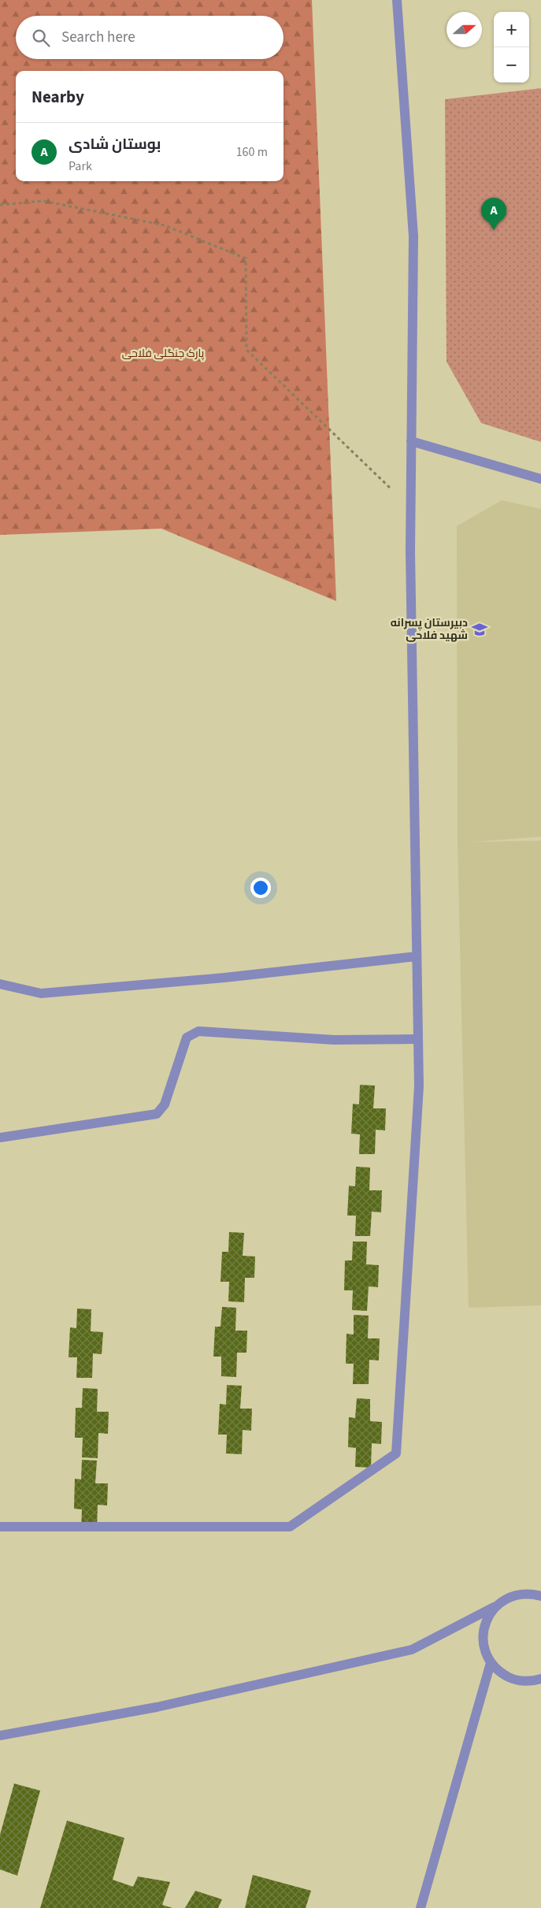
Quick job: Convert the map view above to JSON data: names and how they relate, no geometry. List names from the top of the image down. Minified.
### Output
{"parks":["پارک جنگلی فلاحی"],"places":{"school or university":["دبیرستان پسرانه شهید فلاحی"]},"north":"right","page":{"map_buttons":["+","−"],"search":"Search here","heading":"Nearby","list":[{"mark":"A","name":"بوستان شادی","note":"Park","value":"160 m"}],"pins":"A"}}
